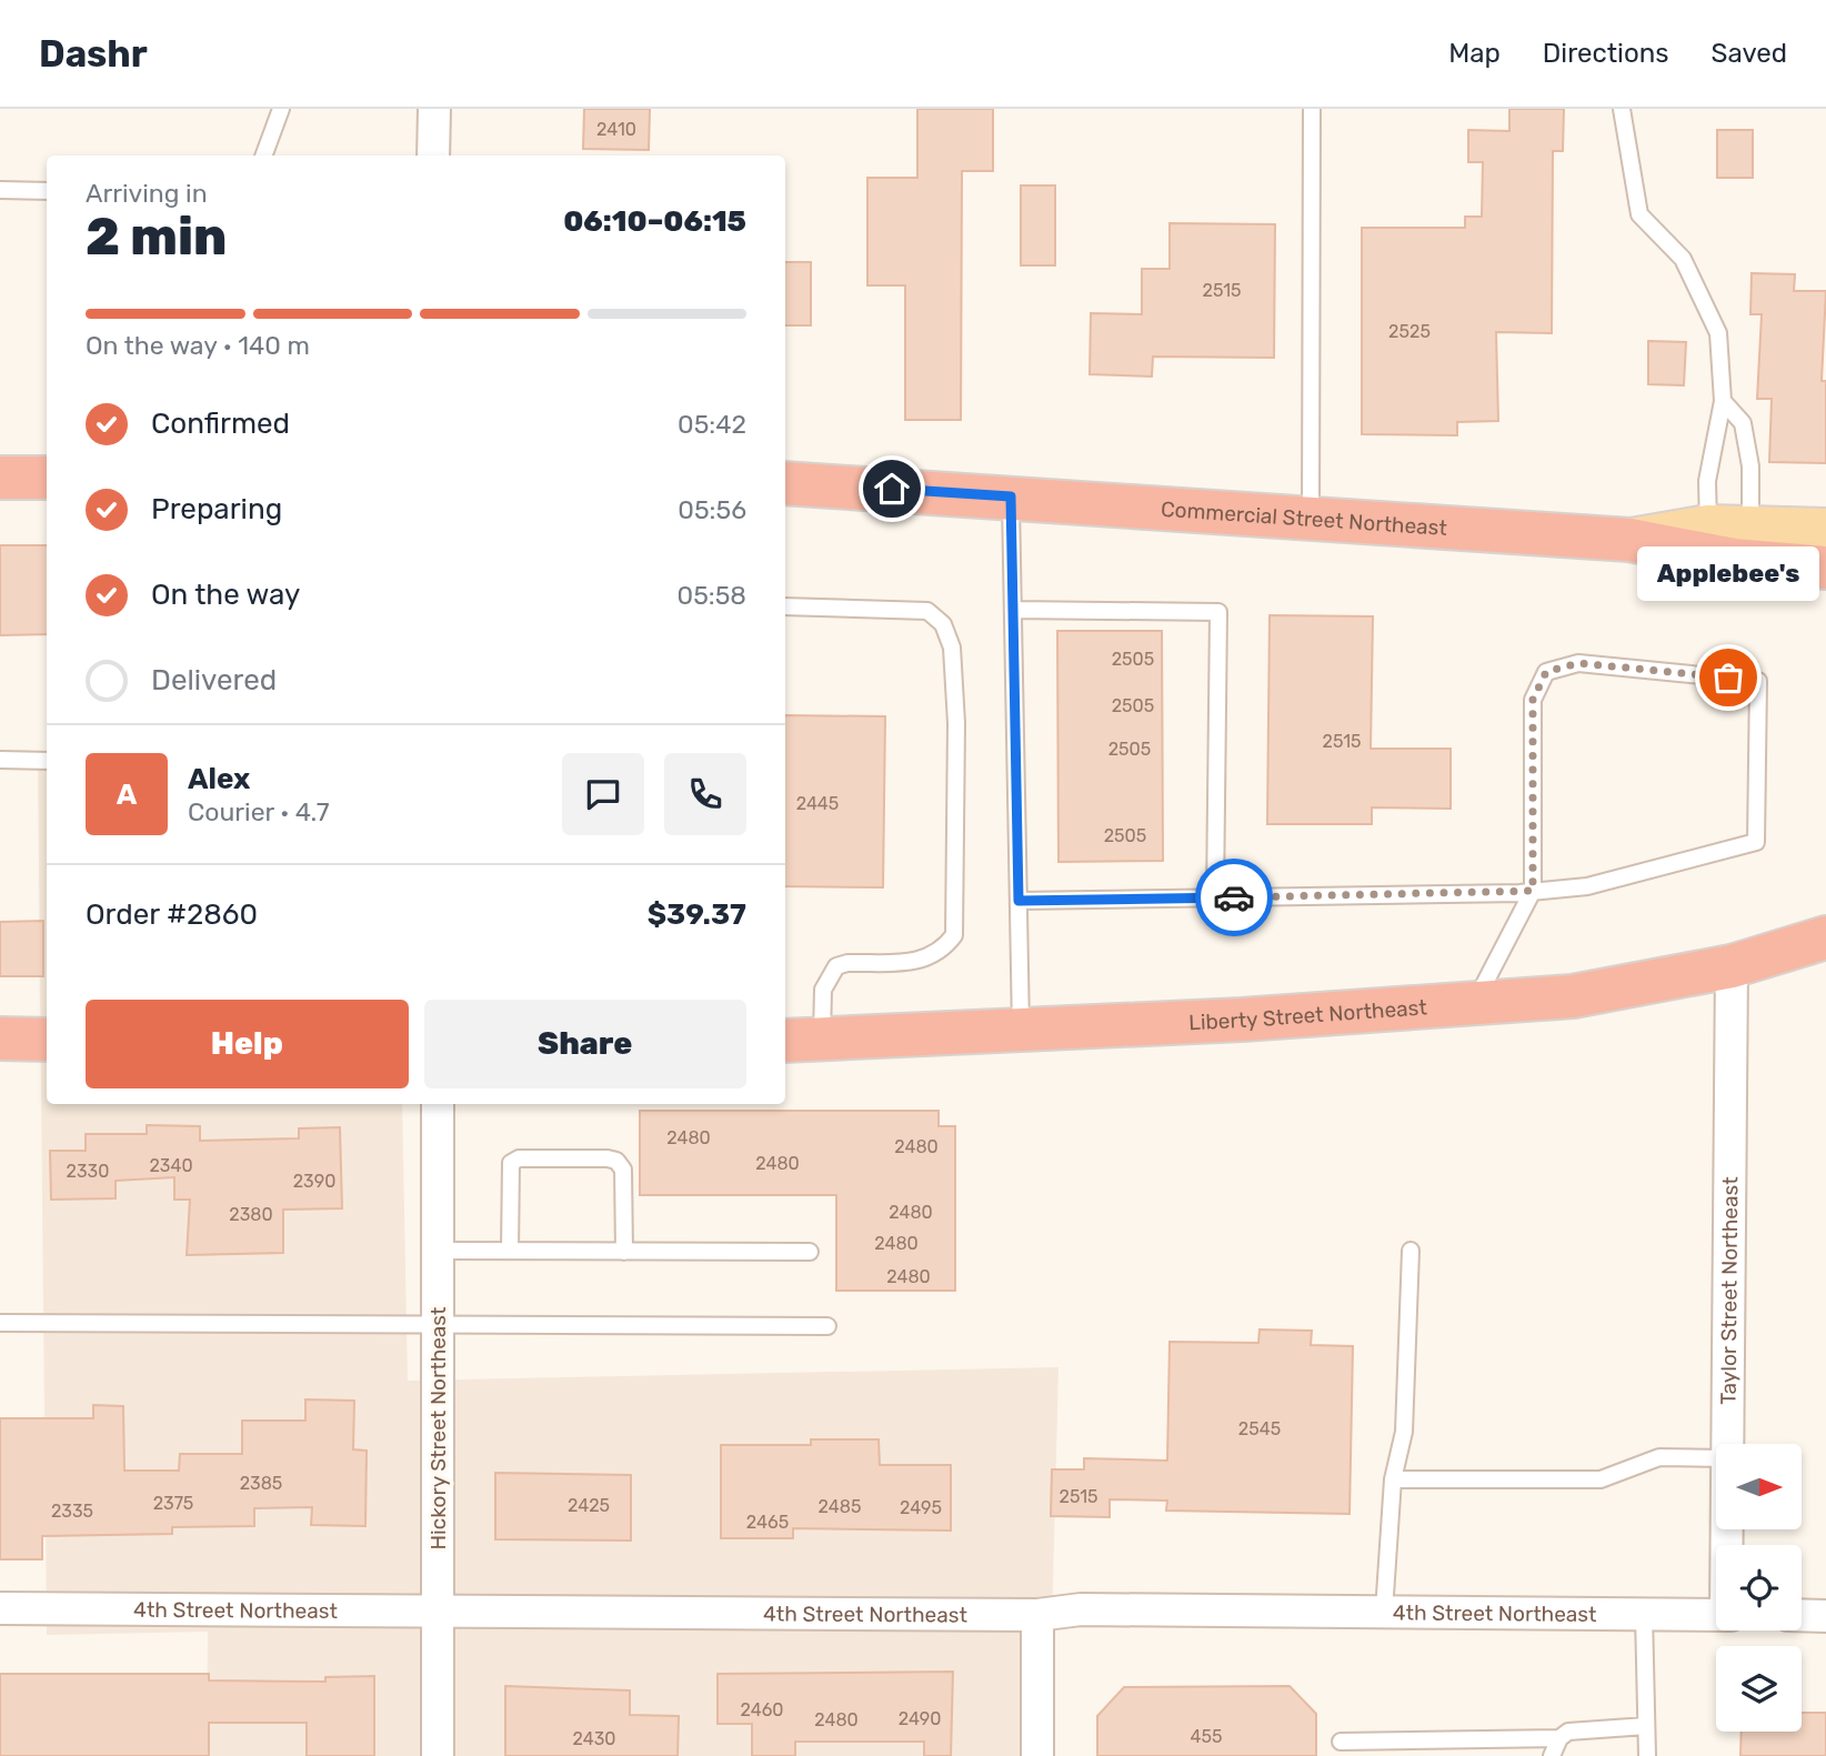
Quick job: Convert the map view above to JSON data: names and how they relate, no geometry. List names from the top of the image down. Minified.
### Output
{"streets":{"highway":["Commercial Street Northeast","Liberty Street Northeast"],"street":["Taylor Street Northeast","Hickory Street Northeast","4th Street Northeast"]},"crossings":[["Liberty Street Northeast","Taylor Street Northeast"],["Hickory Street Northeast","4th Street Northeast"]],"places":["Applebee's"],"house_numbers":["2410","2515","2525","2505","2505","2515","2505","2445","2505","2480","2480","2480","2340","2330","2390","2480","2380","2480","2480","2545","2385","2515","2375","2425","2485","2495","2335","2465","2460","2490","2480","455","2430"],"north":"right","page":{"header":"Dashr","nav":["Map","Directions","Saved"],"heading":["2 min","Arriving in","06:10–06:15"],"panel":["Alex","Courier · 4.7","Order #2860","$39.37"],"bar":"On the way · 140 m","list":[["Confirmed","05:42"],["Preparing","05:56"],["On the way","05:58"],"Delivered"],"bubble":"Applebee's","round":"A","buttons":["Help","Share"]}}
